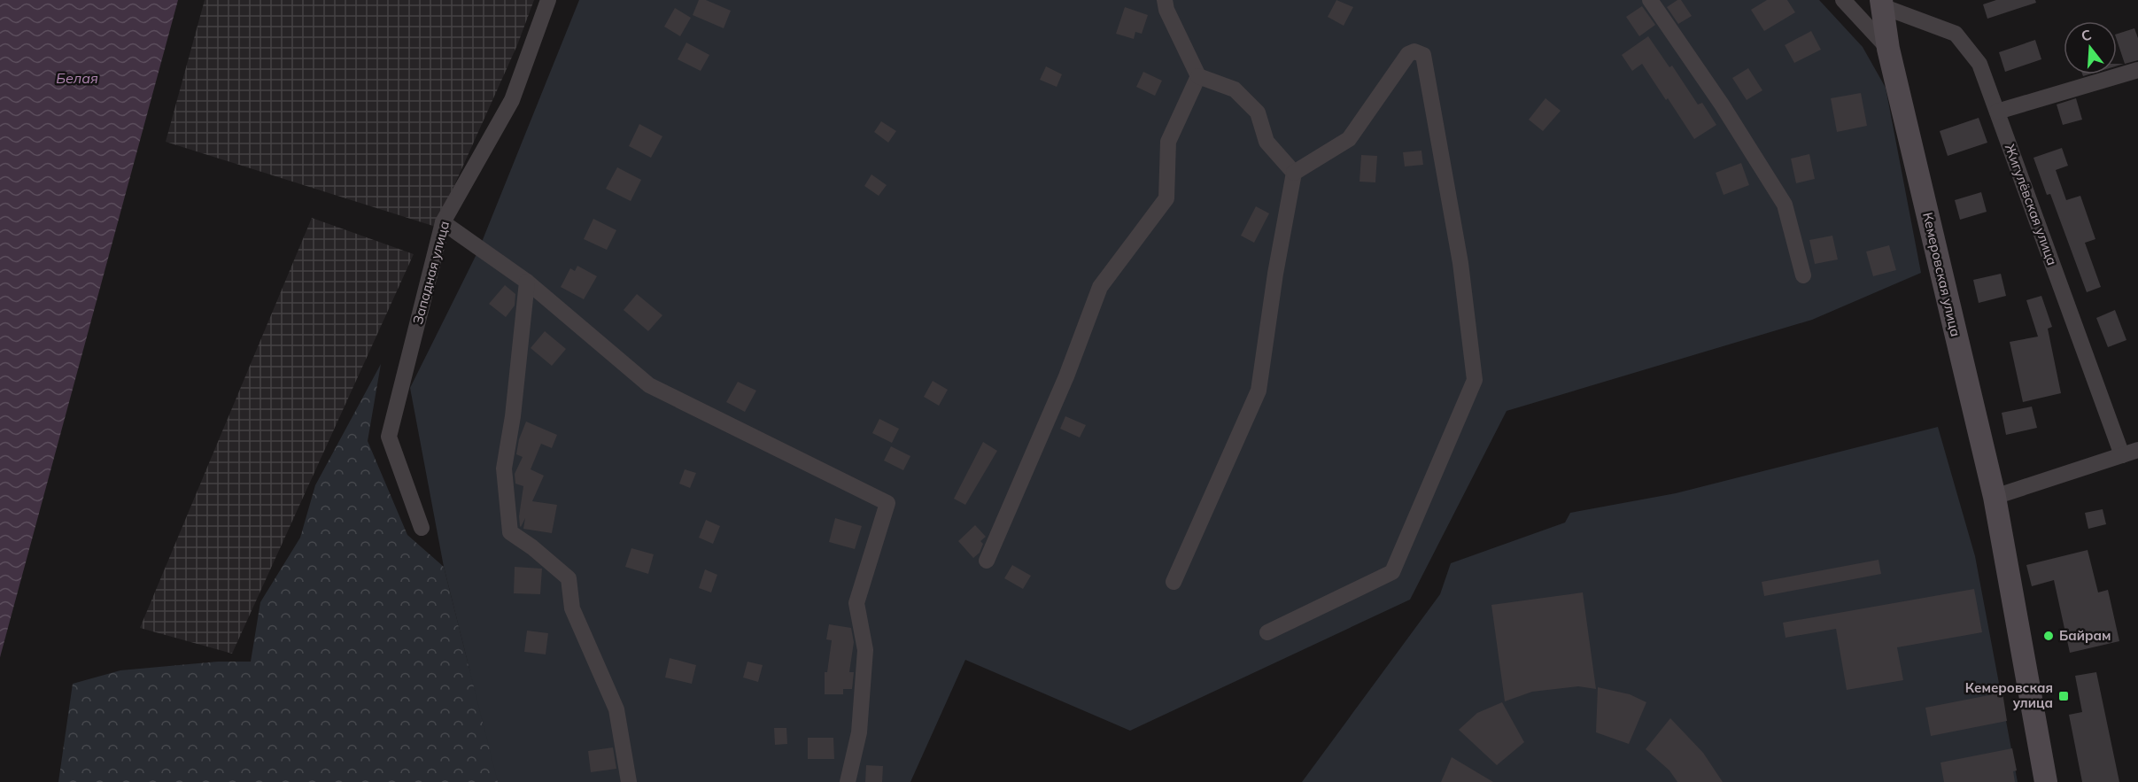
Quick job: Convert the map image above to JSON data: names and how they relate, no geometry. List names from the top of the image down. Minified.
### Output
{"streets":{"main road":["Кемеровская улица"],"street":["Жигулёвская улица","Западная улица"]},"crossings":[["Жигулёвская улица","Кемеровская улица"]],"water":["Белая"],"places":{"other":["Байрам"],"transit":["Кемеровская улица"]},"north":"top"}
